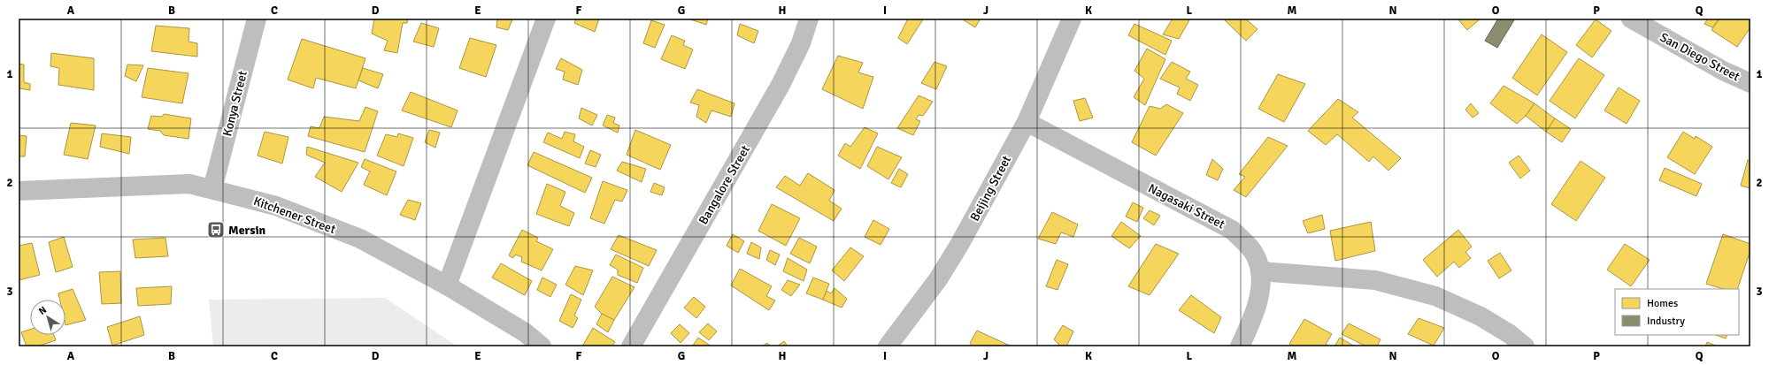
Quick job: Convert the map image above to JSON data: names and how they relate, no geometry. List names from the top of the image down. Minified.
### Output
{"streets":{"street":["San Diego Street","Konya Street","Bangalore Street","Beijing Street","Nagasaki Street","Kitchener Street"]},"crossings":[["Konya Street","Kitchener Street"],["Beijing Street","Nagasaki Street"]],"places":{"bus stop":["Mersin"]},"legend":["Homes","Industry"],"north":"top left","grid":{"columns":["A","B","C","D","E","F","G","H","I","J","K","L","M","N","O","P","Q"],"rows":["1","2","3"]}}
